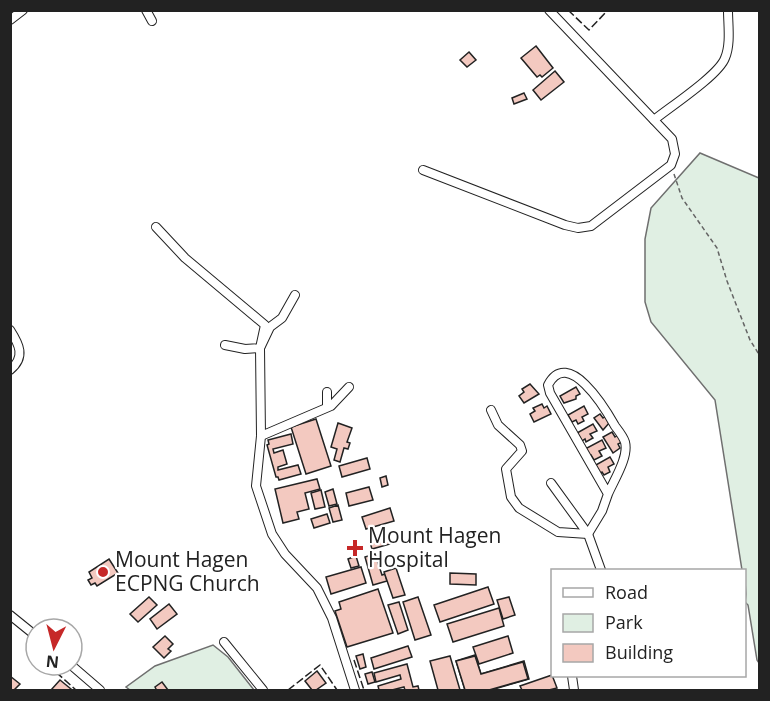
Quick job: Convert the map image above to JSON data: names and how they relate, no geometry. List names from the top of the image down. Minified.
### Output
{"places":{"health":["Mount Hagen Hospital"],"other":["Mount Hagen ECPNG Church"]},"legend":["Road","Park","Building"],"north":"bottom"}
